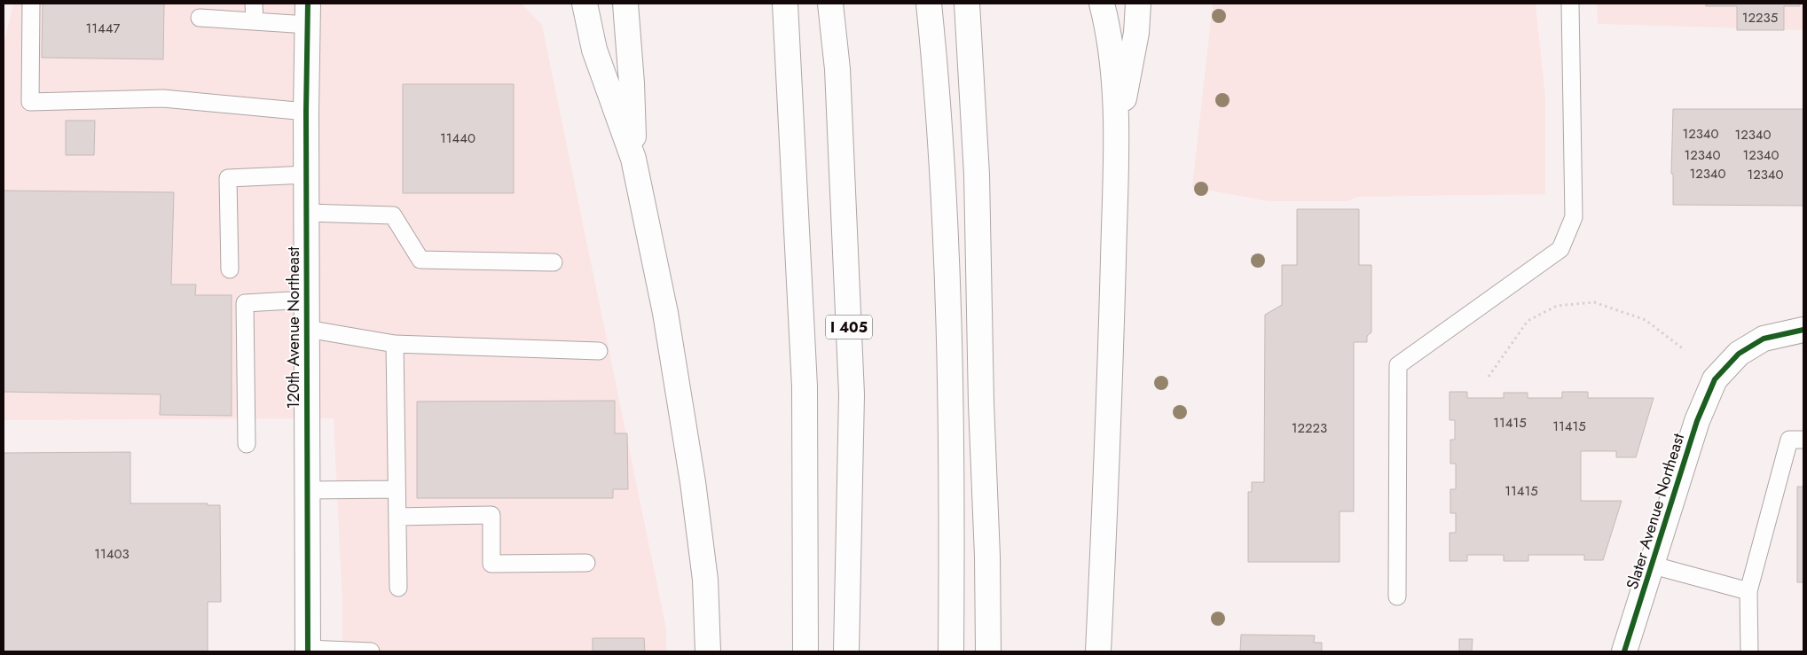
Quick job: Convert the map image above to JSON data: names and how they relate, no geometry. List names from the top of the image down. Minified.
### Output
{"streets":{"main road":["I 405","120th Avenue Northeast","Slater Avenue Northeast"]},"house_numbers":["12235","11447","12340","12340","11440","12340","12340","12340","12340","11415","11415","12223","11415","11403"]}
